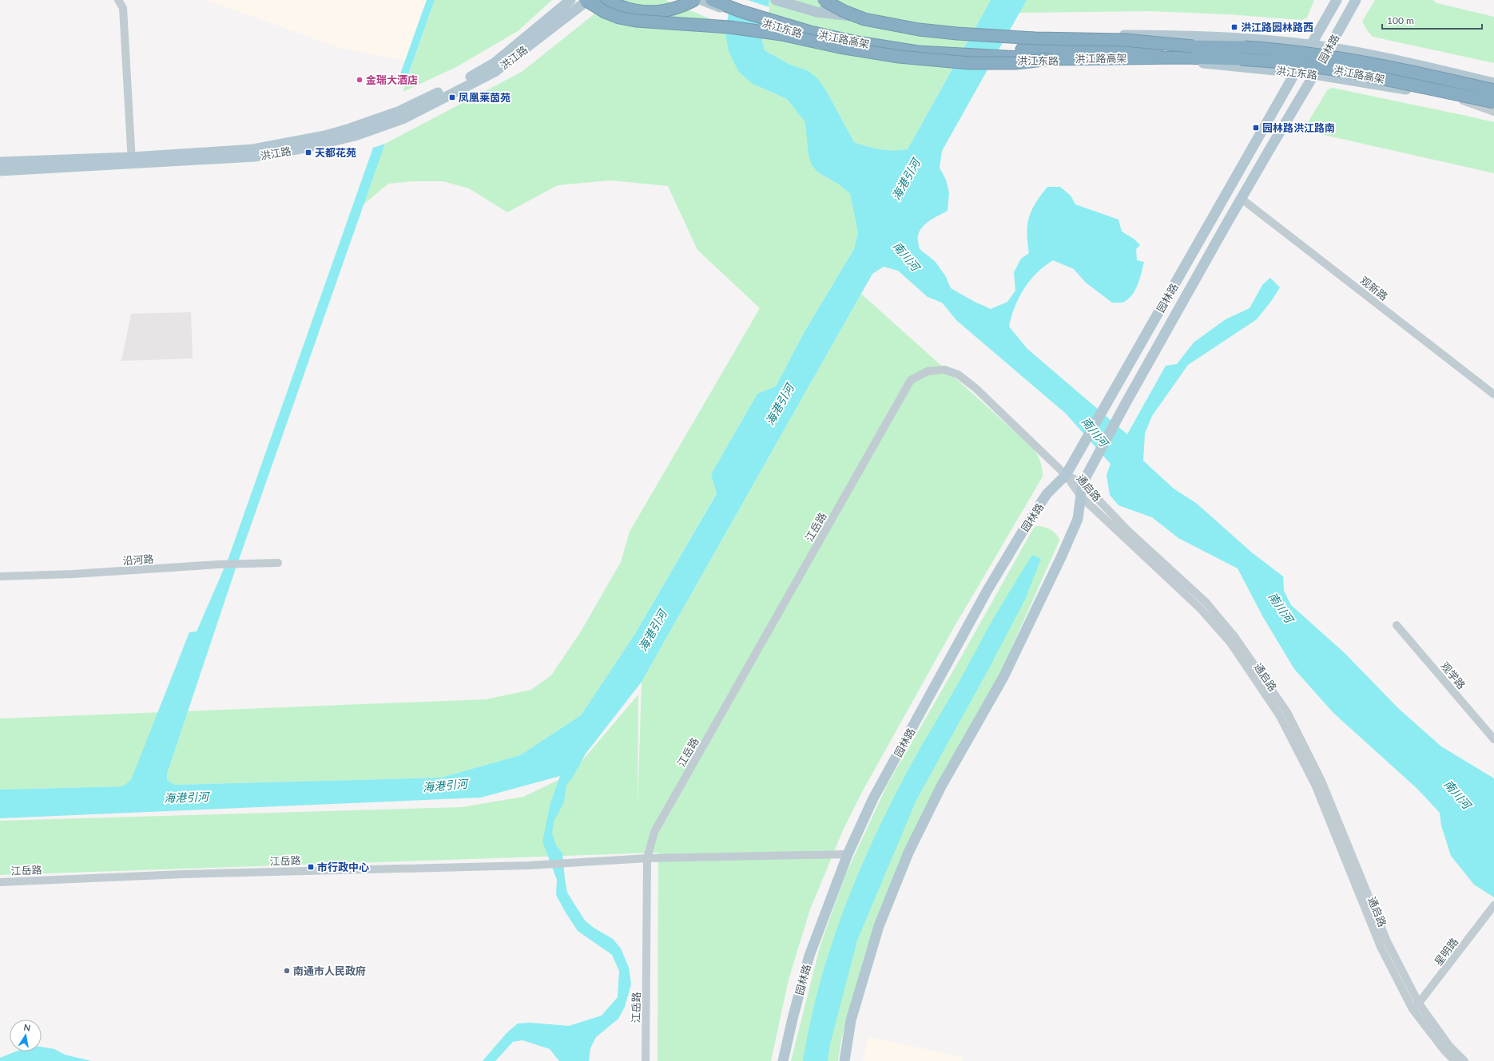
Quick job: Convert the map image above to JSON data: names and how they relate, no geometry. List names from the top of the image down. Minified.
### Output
{"streets":{"highway":["洪江路高架"],"main road":["洪江东路","园林路","洪江路"],"street":["观新路","通启路","江岳路","沿河路","观学路","星明路"]},"crossings":[["洪江东路","园林路"],["园林路","观新路"],["园林路","通启路"],["园林路","江岳路"],["通启路","江岳路"],["通启路","星明路"]],"water":["海港引河","南川河"],"places":{"transit":["洪江路园林路西","凤凰莱茵苑","园林路洪江路南","天都花苑","市行政中心"],"other":["金瑞大酒店","南通市人民政府"]},"scale_bar":"100 m","north":"top"}
